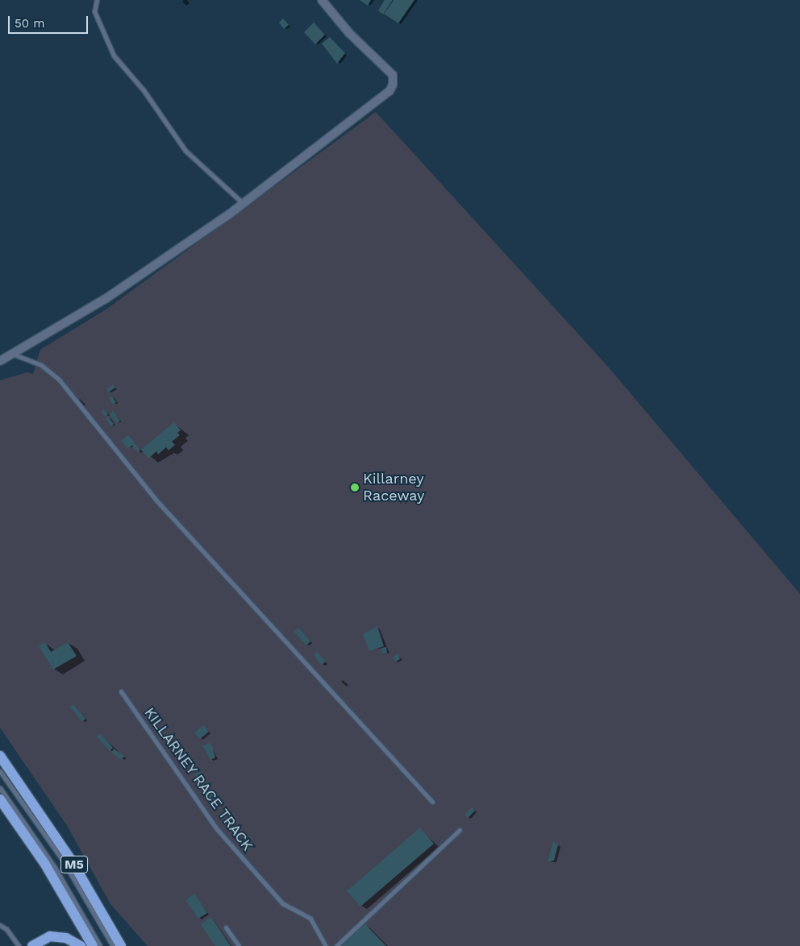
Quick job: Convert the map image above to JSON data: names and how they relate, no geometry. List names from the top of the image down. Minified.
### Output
{"streets":{"main road":["M5"],"lane":["KILLARNEY RACE TRACK"]},"places":["Killarney Raceway"],"scale_bar":"50 m"}
